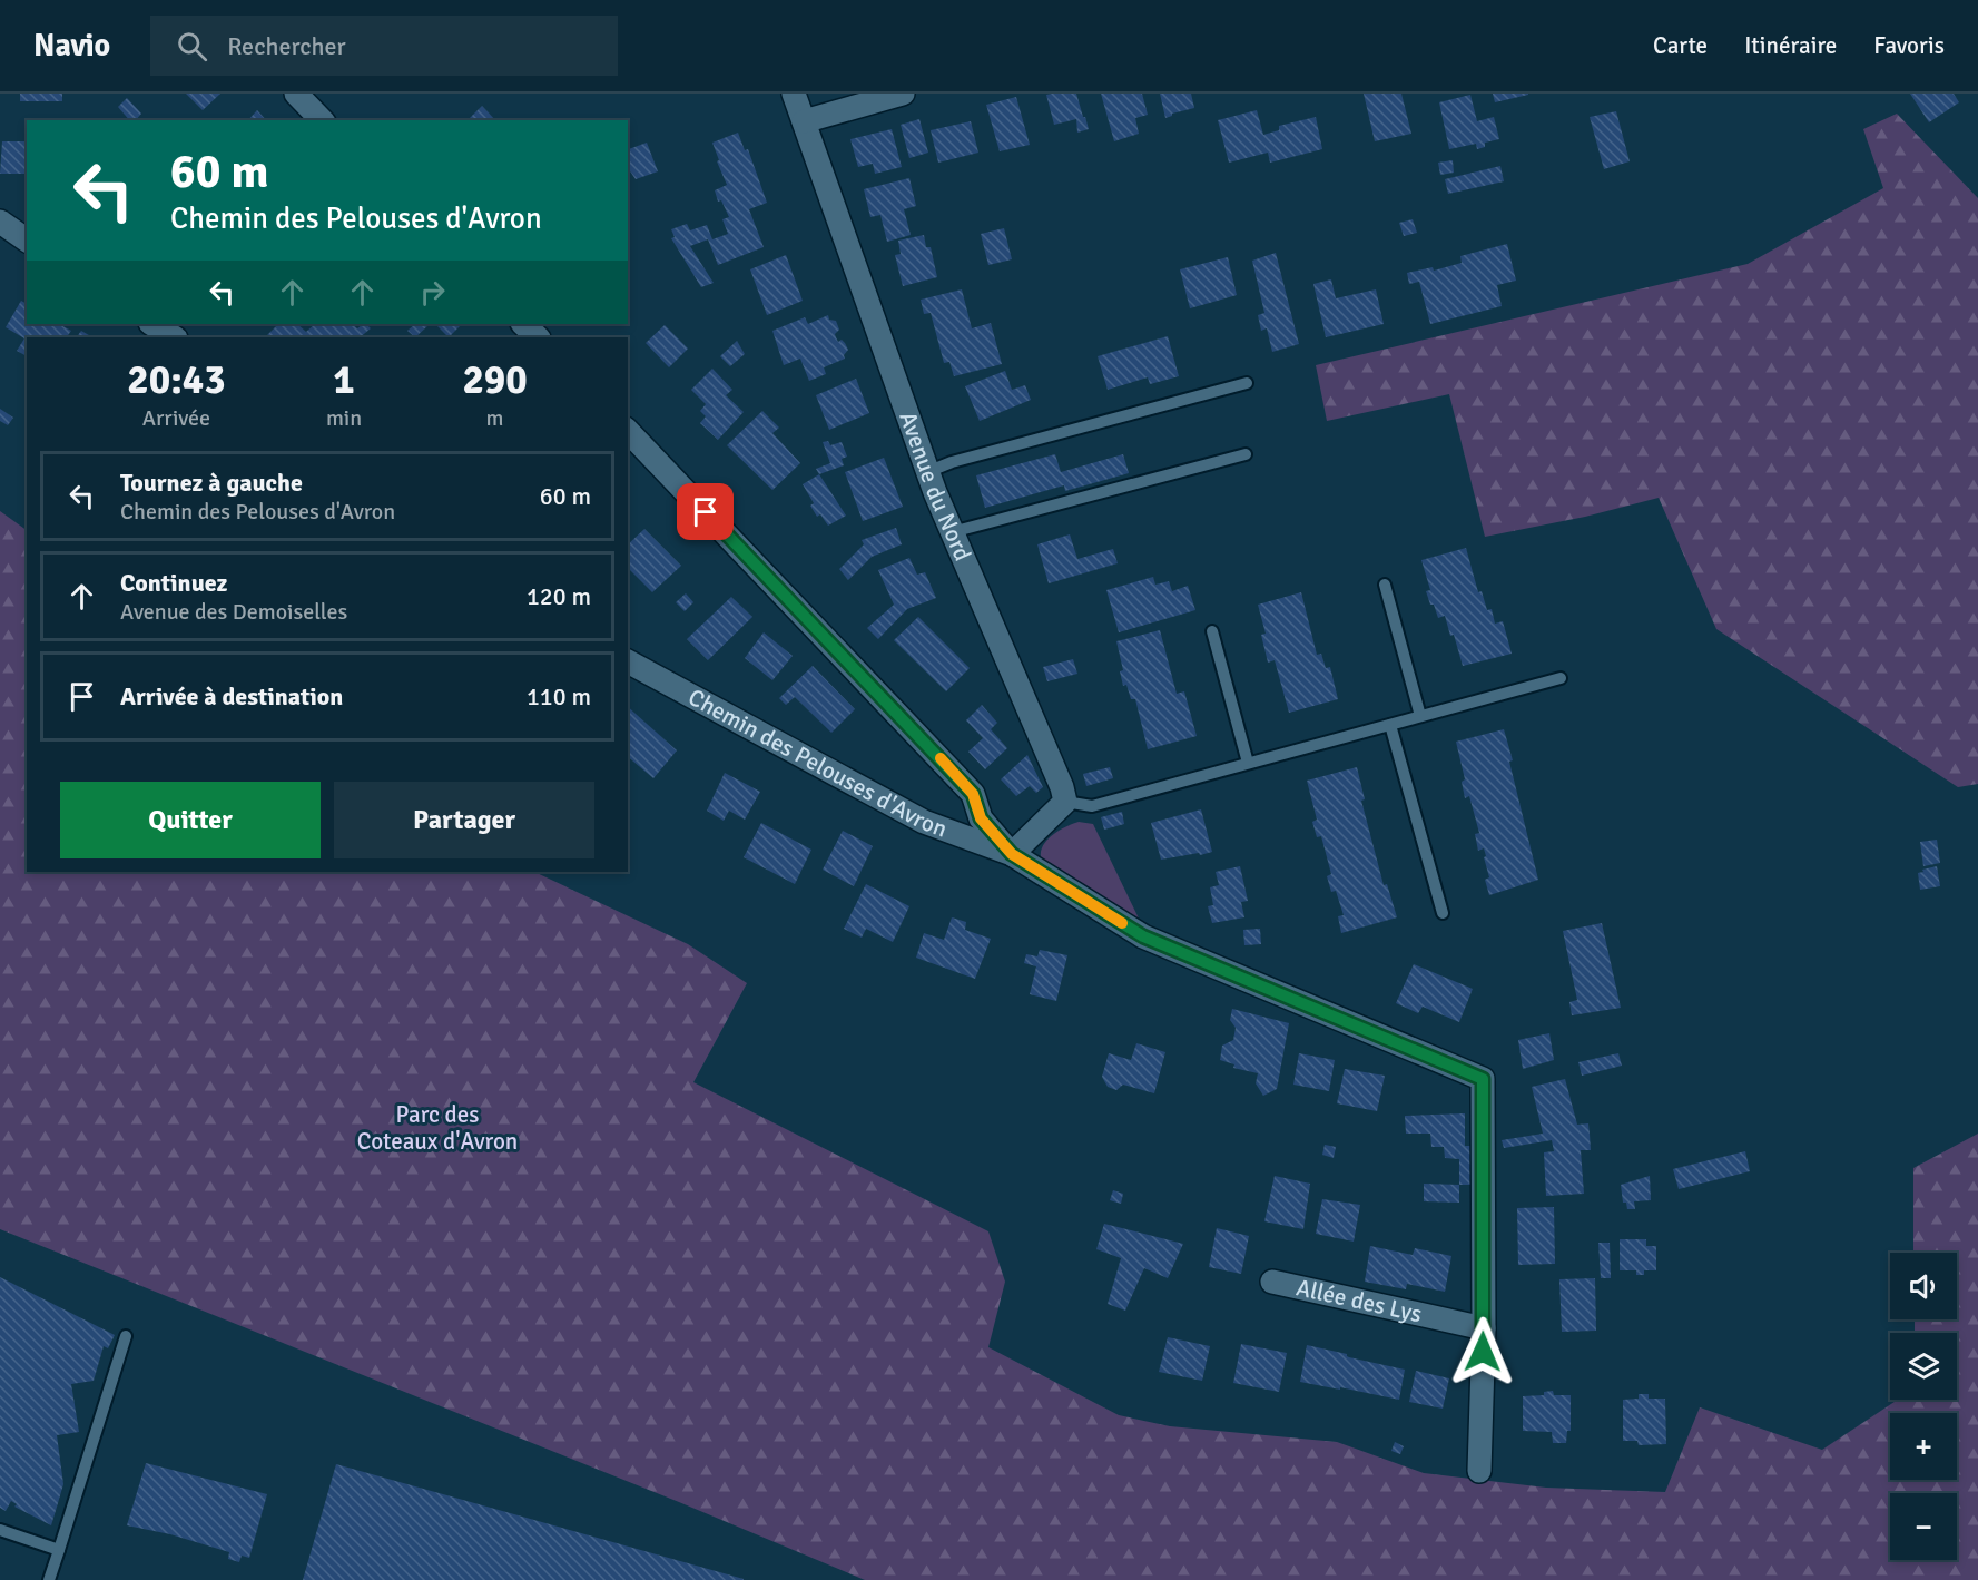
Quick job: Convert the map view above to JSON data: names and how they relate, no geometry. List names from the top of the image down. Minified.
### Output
{"streets":{"street":["Avenue du Nord","Chemin des Pelouses d'Avron","Allée des Lys"]},"crossings":[["Chemin des Pelouses d'Avron","Allée des Lys"]],"parks":["Parc des Coteaux d'Avron"],"page":{"header":"Navio","search":"Rechercher","nav":["Carte","Itinéraire","Favoris"],"turn":["60 m","Chemin des Pelouses d'Avron"],"eta":["20:43","Arrivée","1","min","290","m"],"list":[{"name":"Tournez à gauche","note":"Chemin des Pelouses d'Avron","value":"60 m"},{"name":"Continuez","note":"Avenue des Demoiselles","value":"120 m"},{"name":"Arrivée à destination","value":"110 m"}],"buttons":["Quitter","Partager"],"map_buttons":["+","−"]}}
